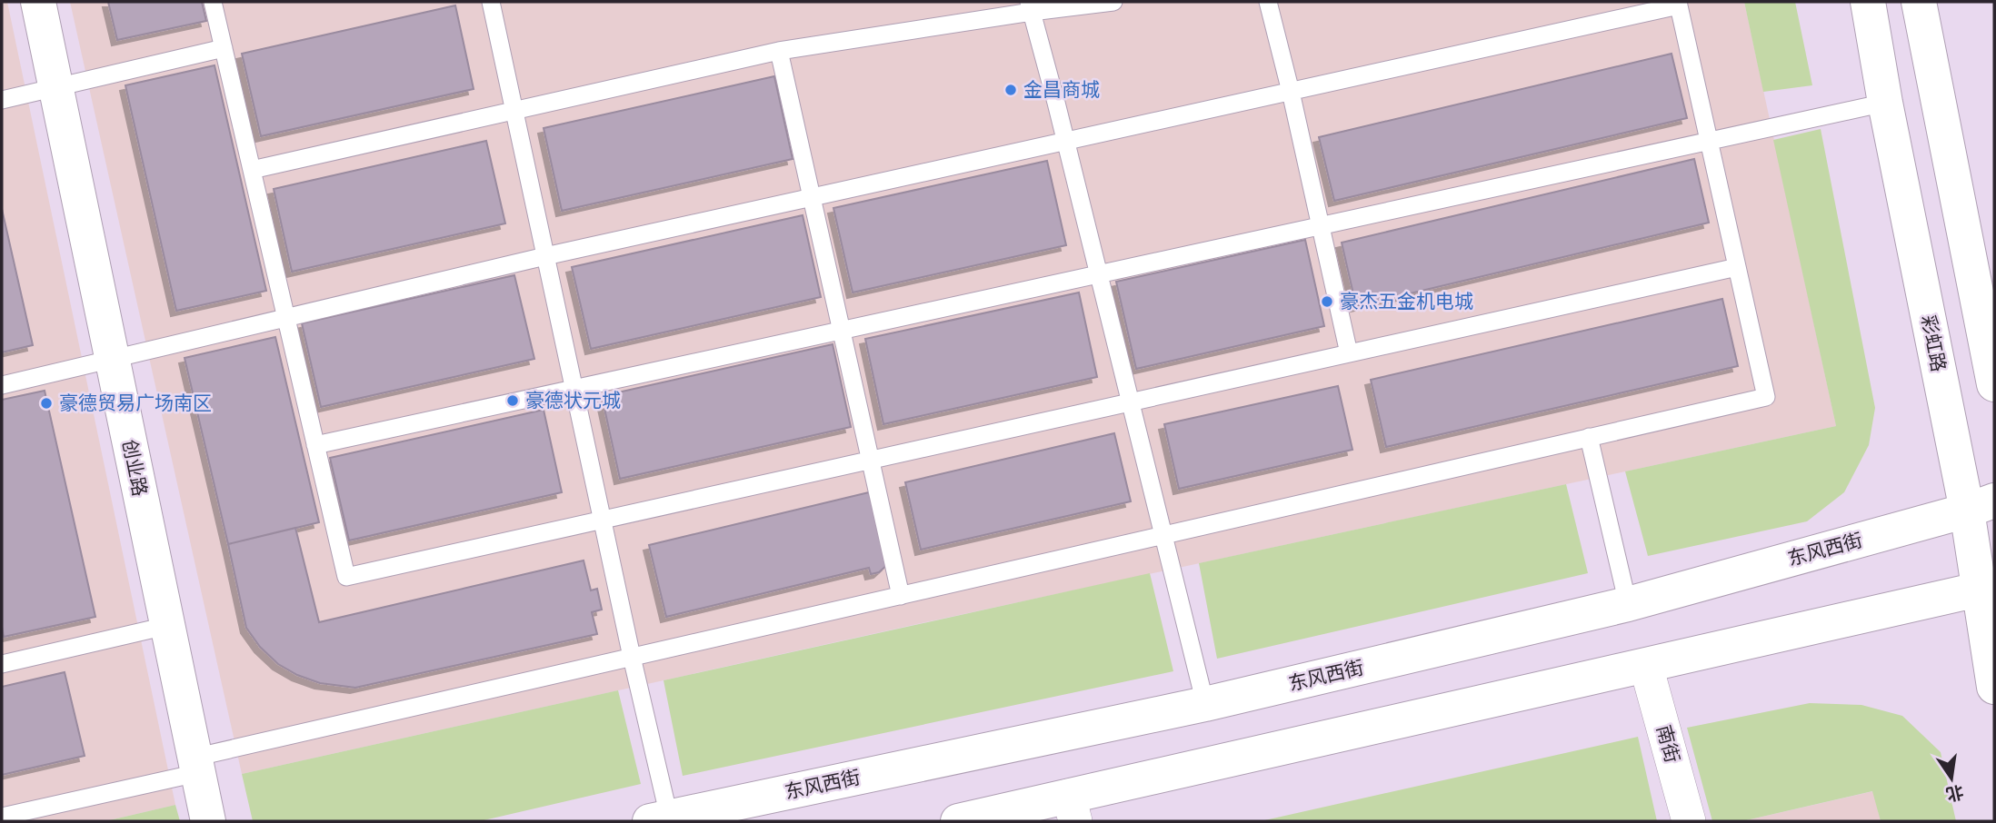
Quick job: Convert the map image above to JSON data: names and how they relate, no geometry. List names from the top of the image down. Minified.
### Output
{"streets":{"main road":["彩虹路","创业路","东风西街"],"street":["南街"]},"crossings":[["彩虹路","东风西街"]],"places":["金昌商城","豪杰五金机电城","豪德状元城","豪德贸易广场南区"],"north":"bottom"}
